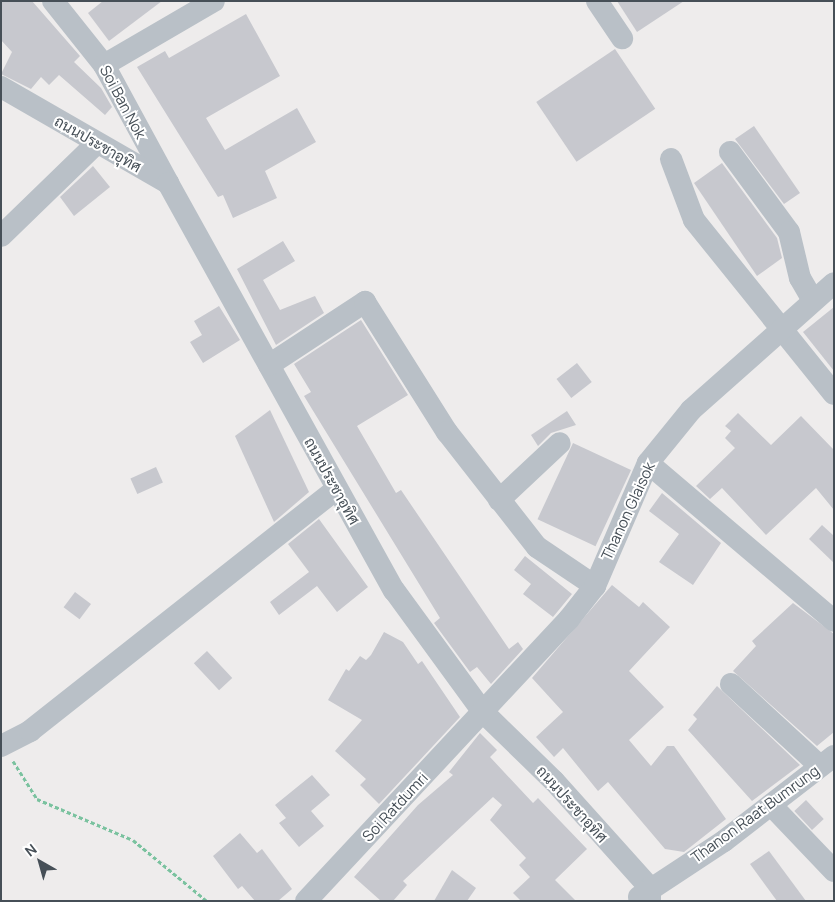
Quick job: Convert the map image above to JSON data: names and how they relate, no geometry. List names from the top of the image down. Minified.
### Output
{"streets":{"street":["Soi Ban Nok","ถนนประชาอุทิศ","Thanon Glaisok","Soi Ratdumri","Thanon Raat Bumrung"]},"crossings":[["Soi Ban Nok","ถนนประชาอุทิศ"],["ถนนประชาอุทิศ","Thanon Glaisok"],["ถนนประชาอุทิศ","Soi Ratdumri"],["ถนนประชาอุทิศ","Thanon Raat Bumrung"],["Thanon Glaisok","Soi Ratdumri"]],"north":"top left"}
